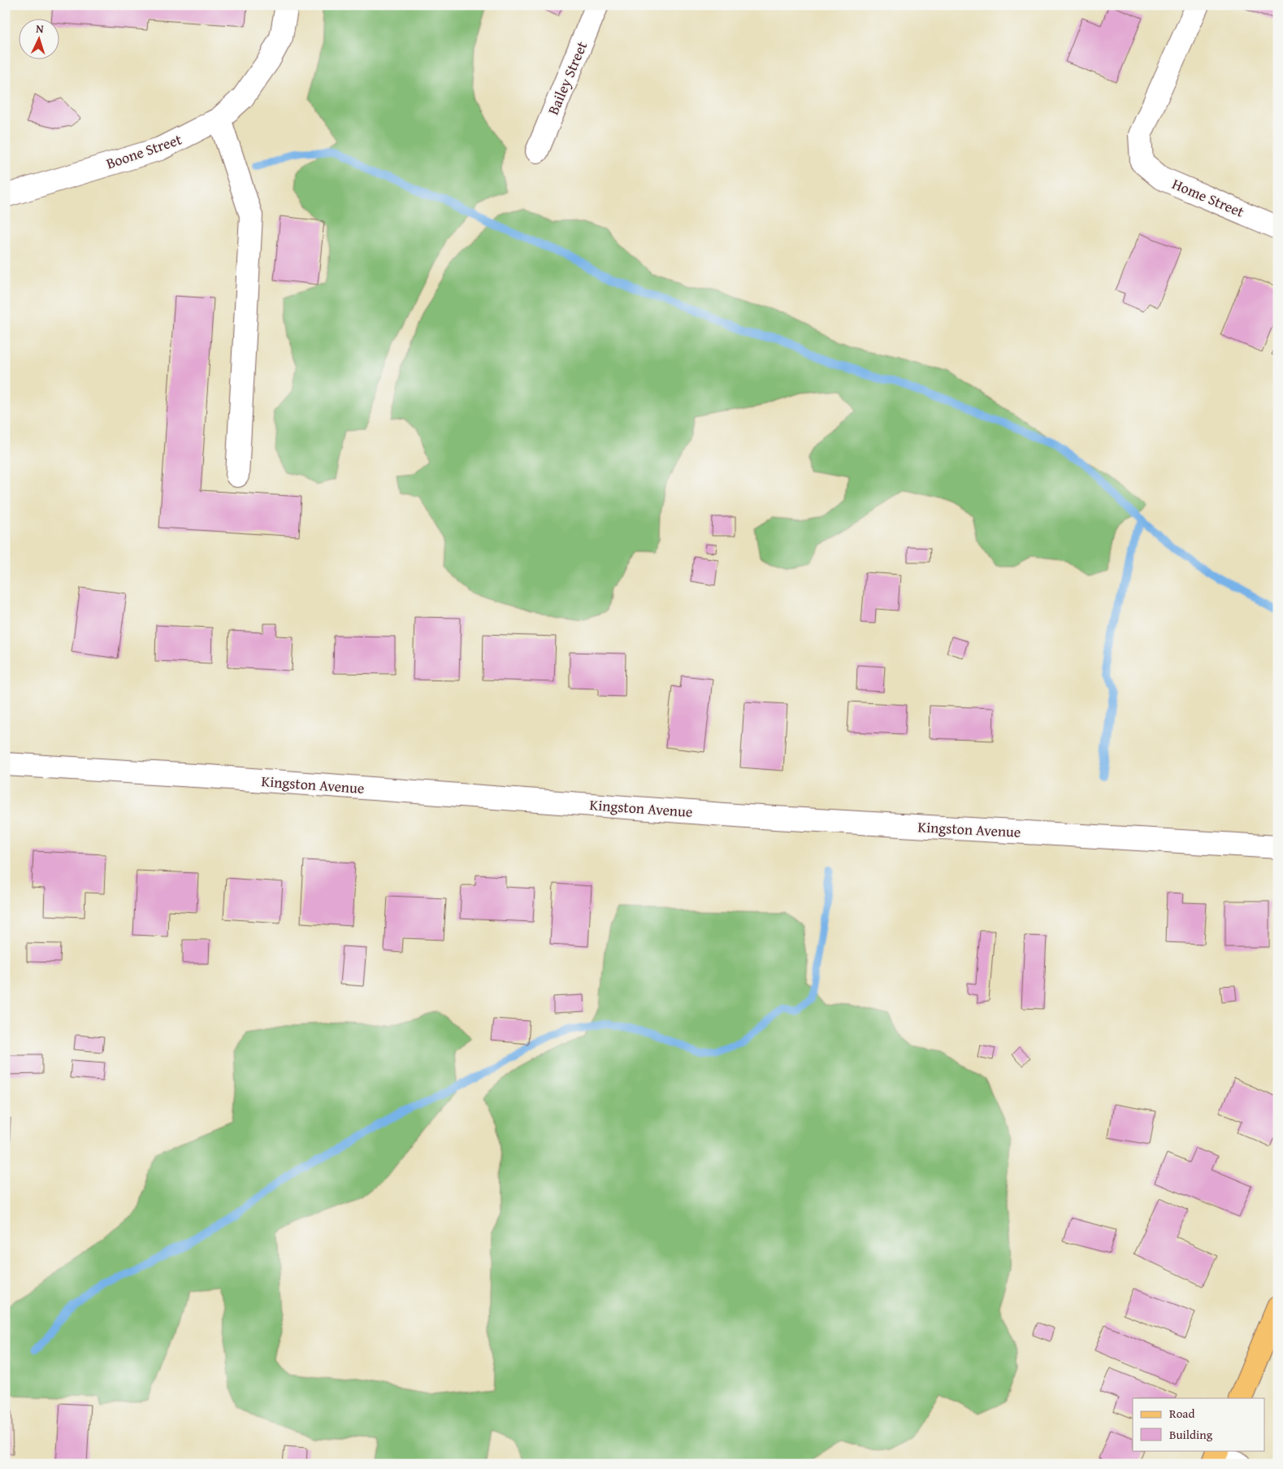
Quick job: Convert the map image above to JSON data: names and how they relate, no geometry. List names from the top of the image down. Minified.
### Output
{"streets":{"street":["Bailey Street","Boone Street","Home Street","Kingston Avenue"]},"legend":["Road","Building"],"north":"top"}
